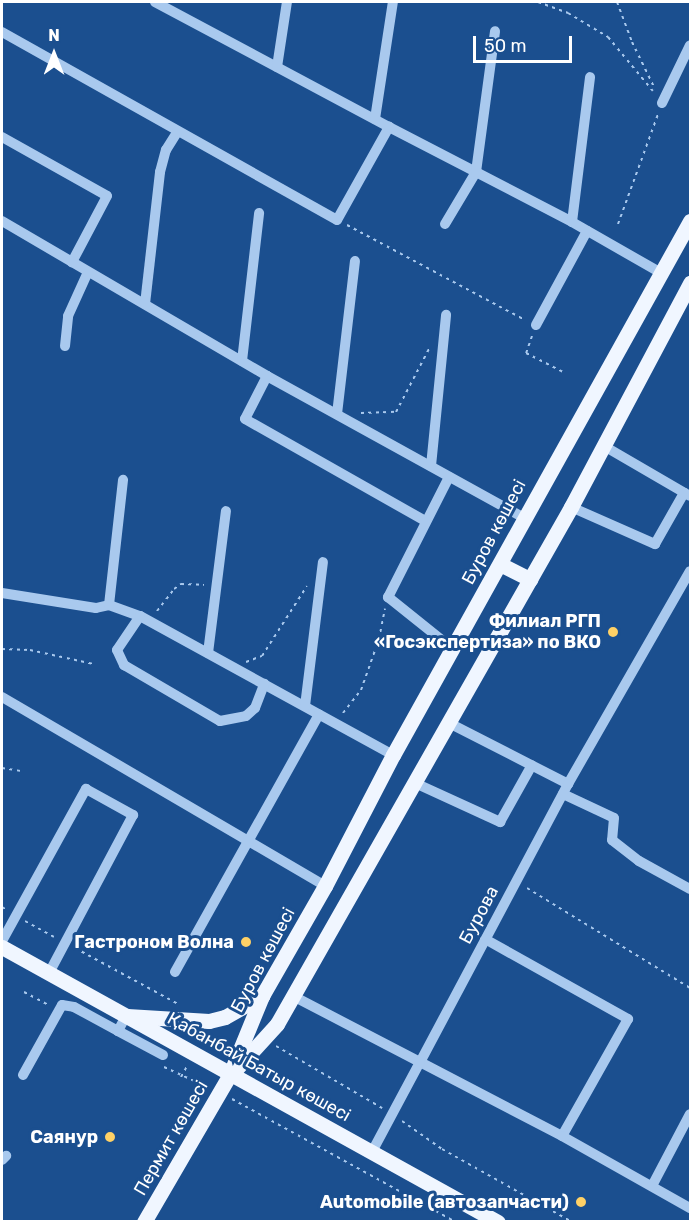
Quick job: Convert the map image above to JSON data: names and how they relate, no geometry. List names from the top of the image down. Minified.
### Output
{"streets":{"main road":["Буров көшесі","Қабанбай Батыр көшесі","Пермит көшесі"],"street":["Бурова"]},"crossings":[["Буров көшесі","Қабанбай Батыр көшесі"],["Буров көшесі","Пермит көшесі"],["Бурова","Қабанбай Батыр көшесі"],["Қабанбай Батыр көшесі","Пермит көшесі"]],"places":["Филиал РГП «Госэкспертиза» по ВКО","Гастроном Волна","Саянур","Automobile (автозапчасти)"],"scale_bar":"50 m","north":"top"}
